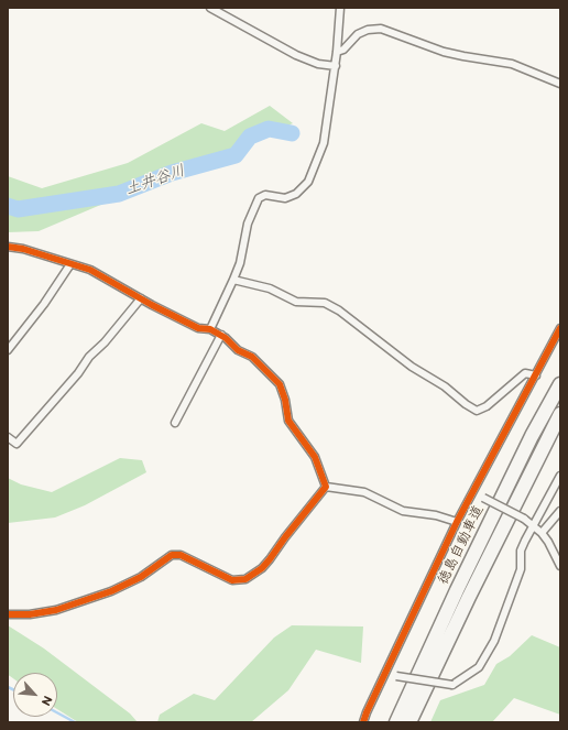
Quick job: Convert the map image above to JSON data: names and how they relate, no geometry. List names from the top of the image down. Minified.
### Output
{"streets":{"highway":["徳島自動車道"]},"water":["土井谷川"],"north":"bottom right"}
